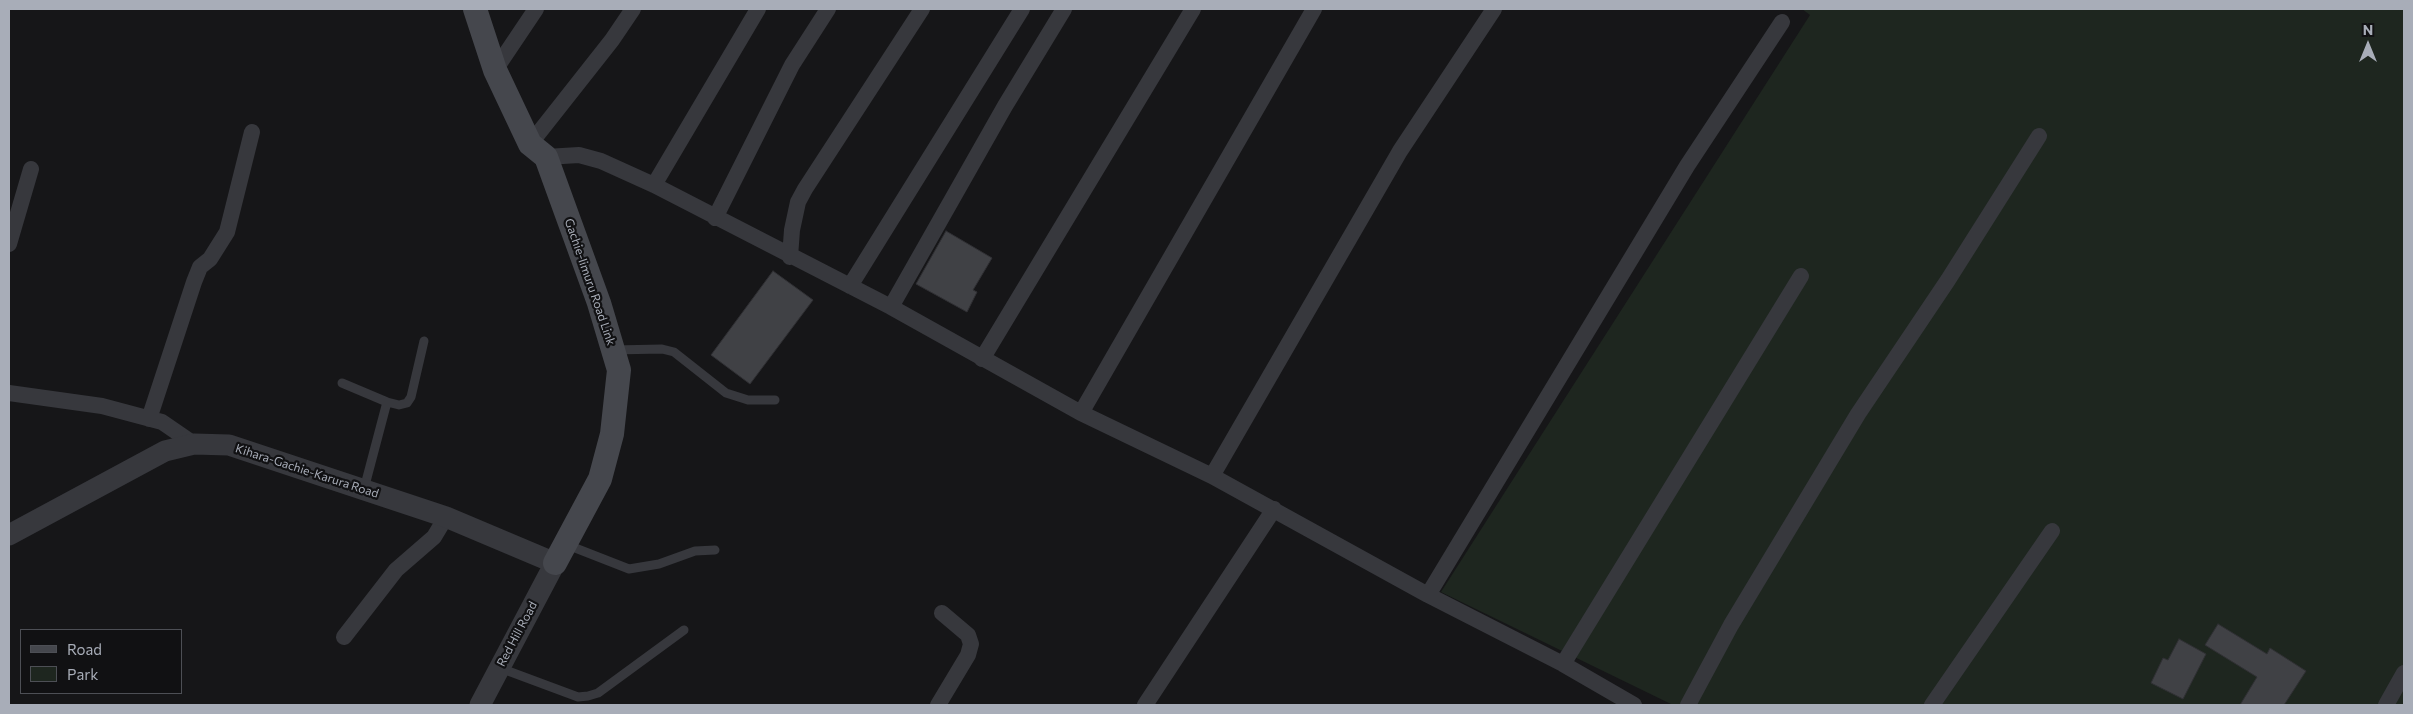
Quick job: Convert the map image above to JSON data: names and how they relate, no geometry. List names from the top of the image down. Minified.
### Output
{"streets":{"main road":["Gachie-limuru Road Link"],"street":["Kihara-Gachie-Karura Road","Red Hill Road"]},"crossings":[["Gachie-limuru Road Link","Kihara-Gachie-Karura Road"],["Gachie-limuru Road Link","Red Hill Road"],["Kihara-Gachie-Karura Road","Red Hill Road"]],"legend":["Road","Park"],"north":"top"}
